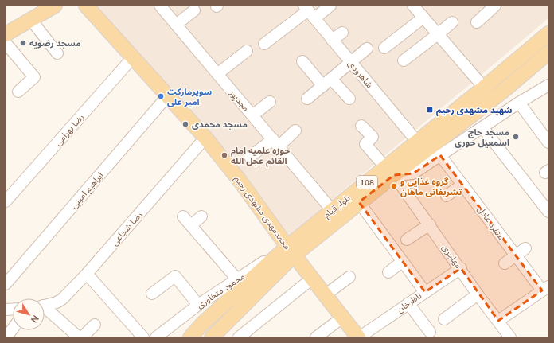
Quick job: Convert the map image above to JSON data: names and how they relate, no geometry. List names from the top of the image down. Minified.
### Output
{"streets":{"main road":["108","بلوار قیام","محمدمهدی مشهدی رحیم"],"street":["شاهرودی","مجدپور","رضا بهرامی","ابراهیم امینی","منفرد عادل","رضا شجاعی","مهاجری","محمود متخاوری","ناظرخان"]},"crossings":[["شاهرودی","بلوار قیام"],["مجدپور","بلوار قیام"],["رضا بهرامی","محمدمهدی مشهدی رحیم"],["ابراهیم امینی","محمدمهدی مشهدی رحیم"],["بلوار قیام","محمدمهدی مشهدی رحیم"],["بلوار قیام","مهاجری"],["بلوار قیام","محمود متخاوری"],["محمدمهدی مشهدی رحیم","رضا شجاعی"],["محمدمهدی مشهدی رحیم","محمود متخاوری"],["محمدمهدی مشهدی رحیم","ناظرخان"],["مهاجری","ناظرخان"]],"places":{"other":["مسجد رضویه","سوپرمارکت امیر علی","مسجد محمدی","مسجد حاج اسمعیل حوری","حوزه علمیه امام القائم عجل الله","گروه غذایی و تشریفاتی ماهان"],"transit":["شهید مشهدی رحیم"]},"north":"bottom right"}
